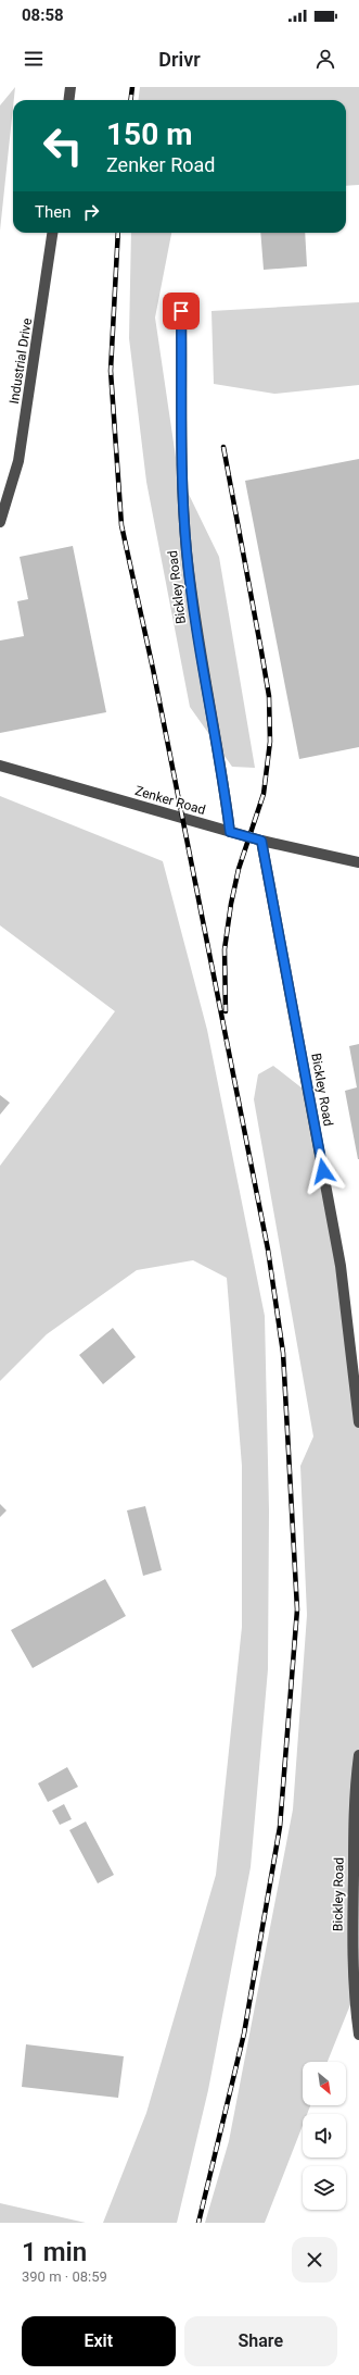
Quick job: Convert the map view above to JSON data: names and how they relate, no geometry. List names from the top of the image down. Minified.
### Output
{"streets":{"street":["Industrial Drive","Bickley Road","Zenker Road"]},"crossings":[["Bickley Road","Zenker Road"]],"north":"bottom right","page":{"status":"08:58","header":"Drivr","turn":["150 m","Zenker Road"],"then":"Then","heading":["1 min","390 m · 08:59"],"buttons":["Exit","Share"]}}
